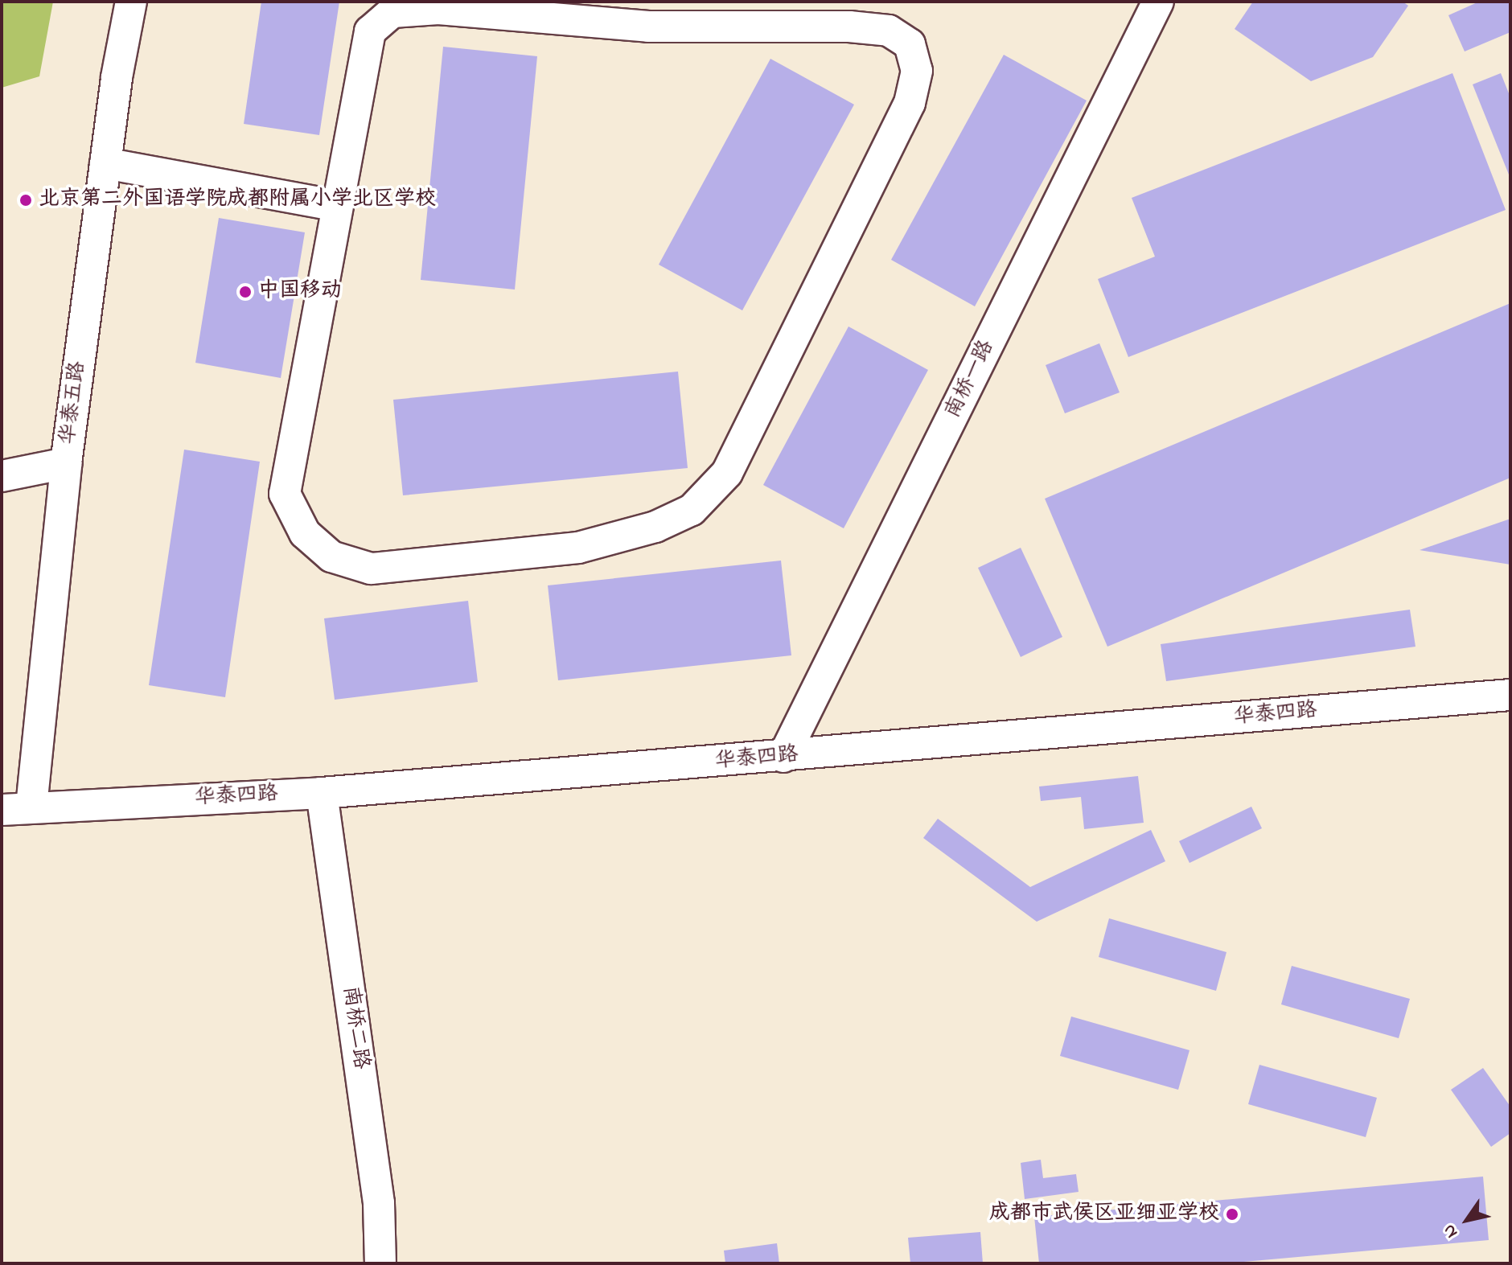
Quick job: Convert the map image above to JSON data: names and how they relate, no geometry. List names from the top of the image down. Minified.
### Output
{"streets":{"street":["南桥一路","华泰五路","华泰四路","南桥二路"]},"crossings":[["南桥一路","华泰四路"],["华泰五路","华泰四路"],["华泰四路","南桥二路"]],"places":["北京第二外国语学院成都附属小学北区学校","中国移动","成都市武侯区亚细亚学校"],"north":"bottom left"}
